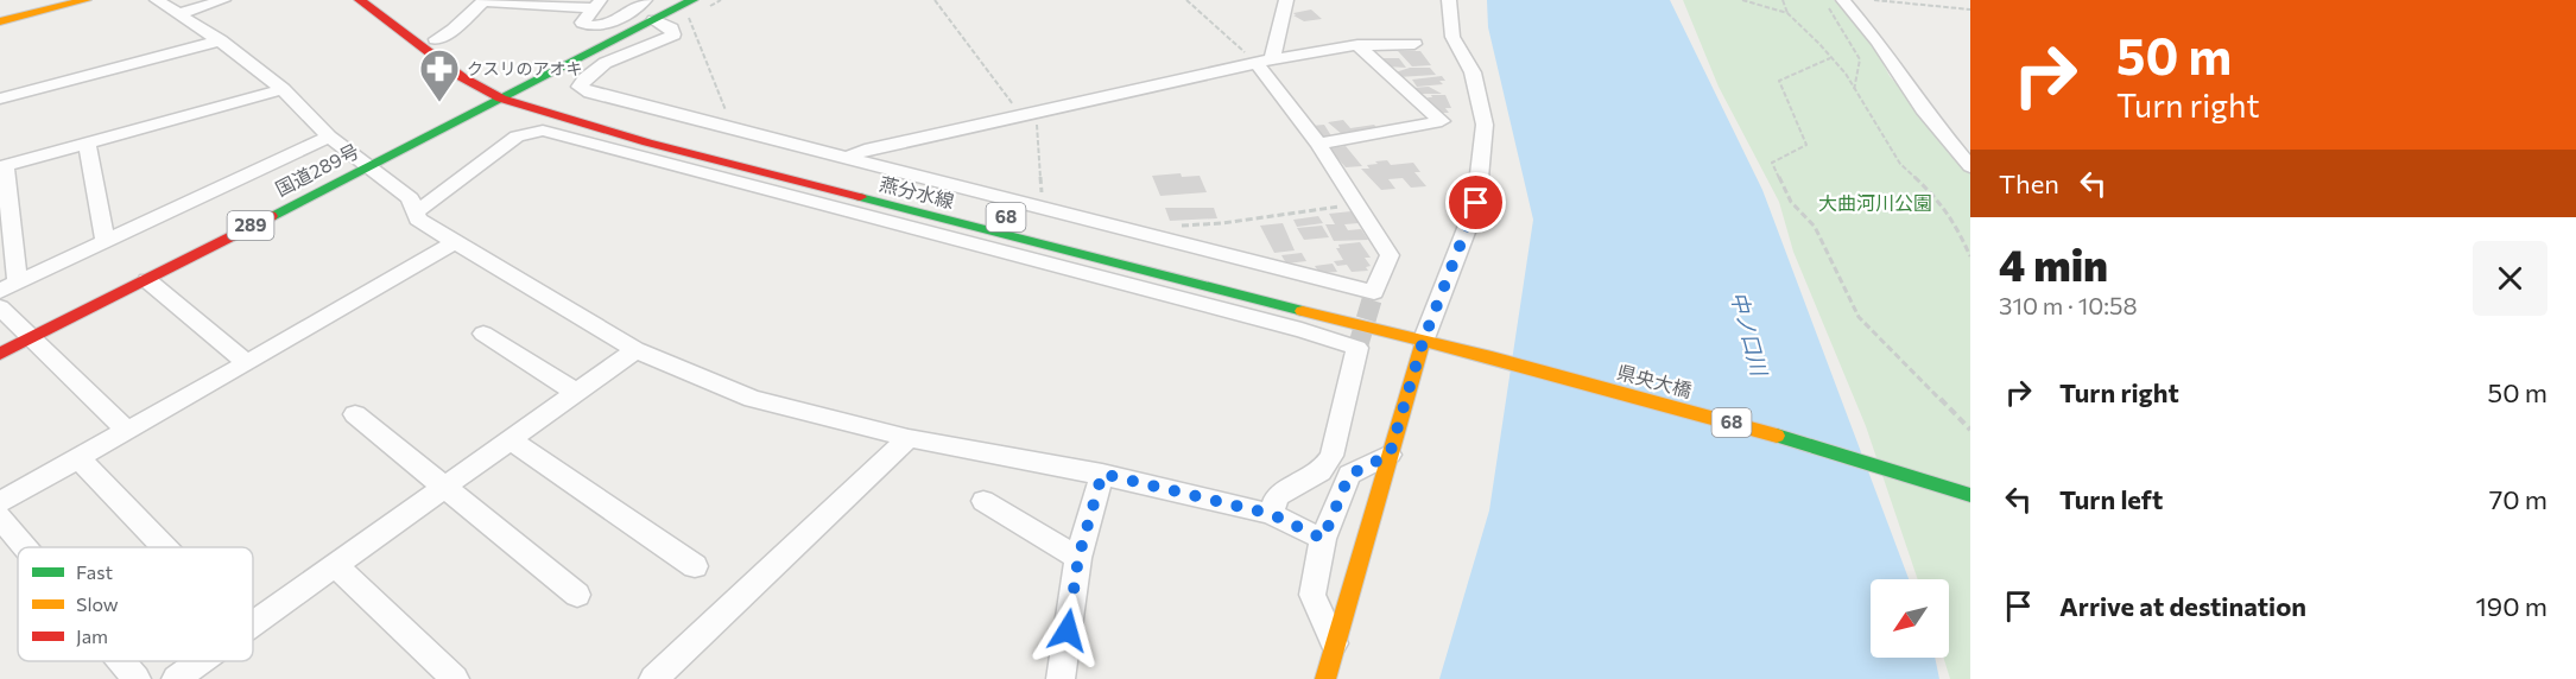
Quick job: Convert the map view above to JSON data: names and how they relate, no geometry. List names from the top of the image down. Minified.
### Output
{"streets":{"main road":["国道289号","燕分水線","68","289","県央大橋"]},"crossings":[["国道289号","燕分水線"],["燕分水線","68"],["燕分水線","県央大橋"],["68","県央大橋"]],"water":["中ノ口川"],"parks":["大曲河川公園"],"places":{"pharmacy":["クスリのアオキ"]},"legend":["Fast","Slow","Jam"],"north":"bottom left","page":{"turn":["50 m","Turn right"],"then":"Then","heading":["4 min","310 m · 10:58"],"list":[{"name":"Turn right","value":"50 m"},{"name":"Turn left","value":"70 m"},{"name":"Arrive at destination","value":"190 m"}]}}
